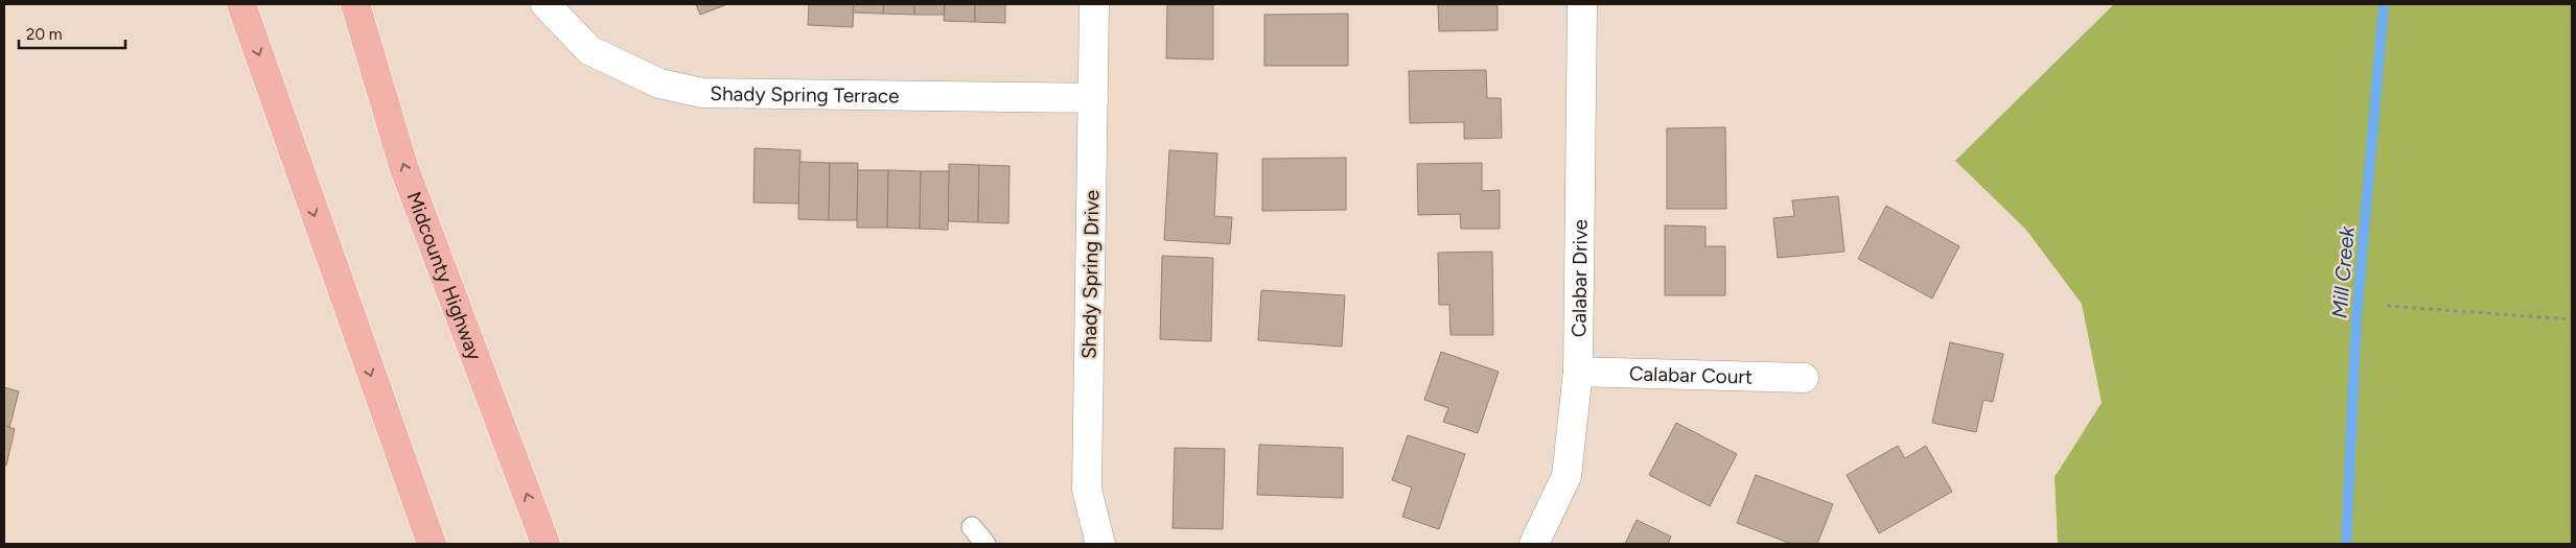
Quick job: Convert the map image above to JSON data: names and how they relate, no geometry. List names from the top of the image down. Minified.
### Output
{"streets":{"main road":["Midcounty Highway"],"street":["Shady Spring Terrace","Shady Spring Drive","Calabar Drive","Calabar Court"]},"crossings":[["Shady Spring Terrace","Shady Spring Drive"],["Calabar Drive","Calabar Court"]],"water":["Mill Creek"],"scale_bar":"20 m"}
